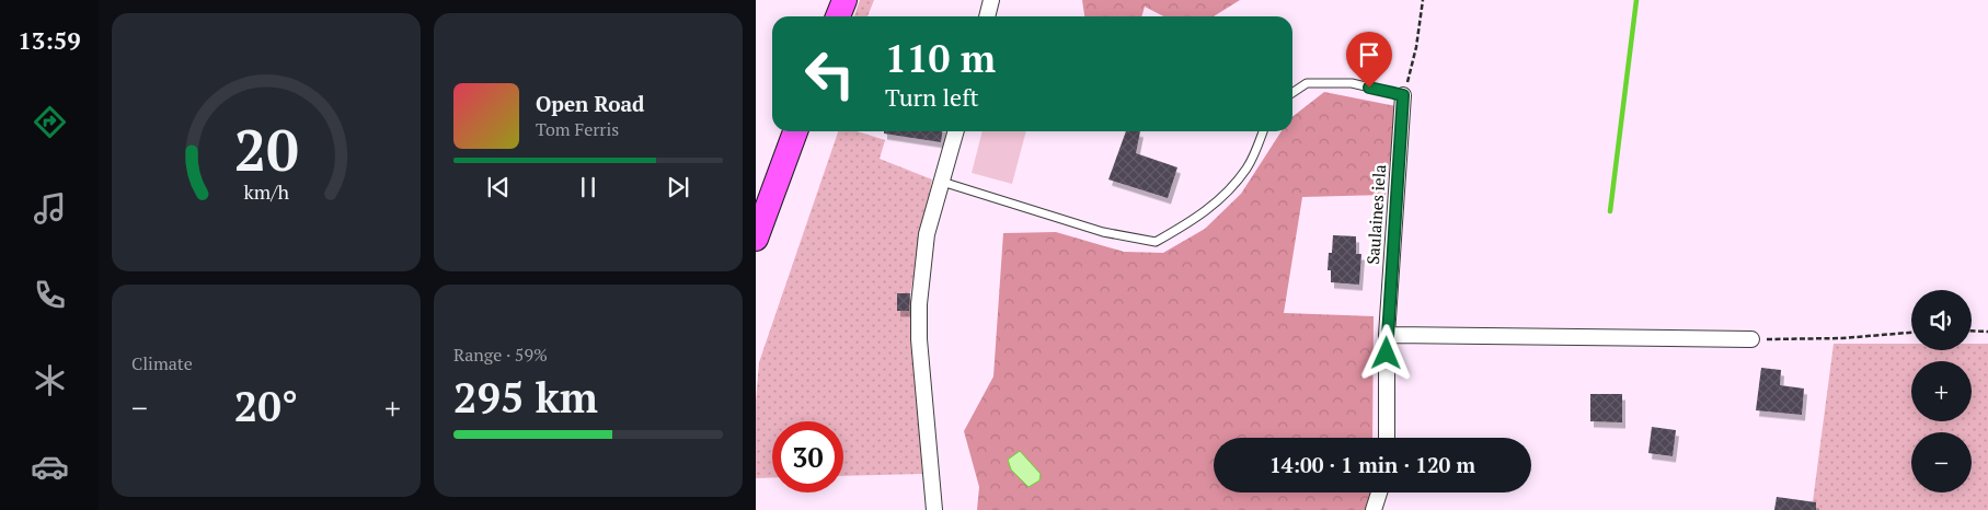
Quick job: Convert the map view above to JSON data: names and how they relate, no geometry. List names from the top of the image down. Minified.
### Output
{"streets":{"street":["Saulaines iela"]},"page":{"tabs":"13:59","turn":["110 m","Turn left"],"song":["Open Road","Tom Ferris"],"tile":["Climate",["Range · 59%","295 km"]],"map_buttons":["+","−"],"heat":["−","20°","+"],"limit":"30","trip":"14:00 · 1 min · 120 m","gauge":["20","km/h"]}}
